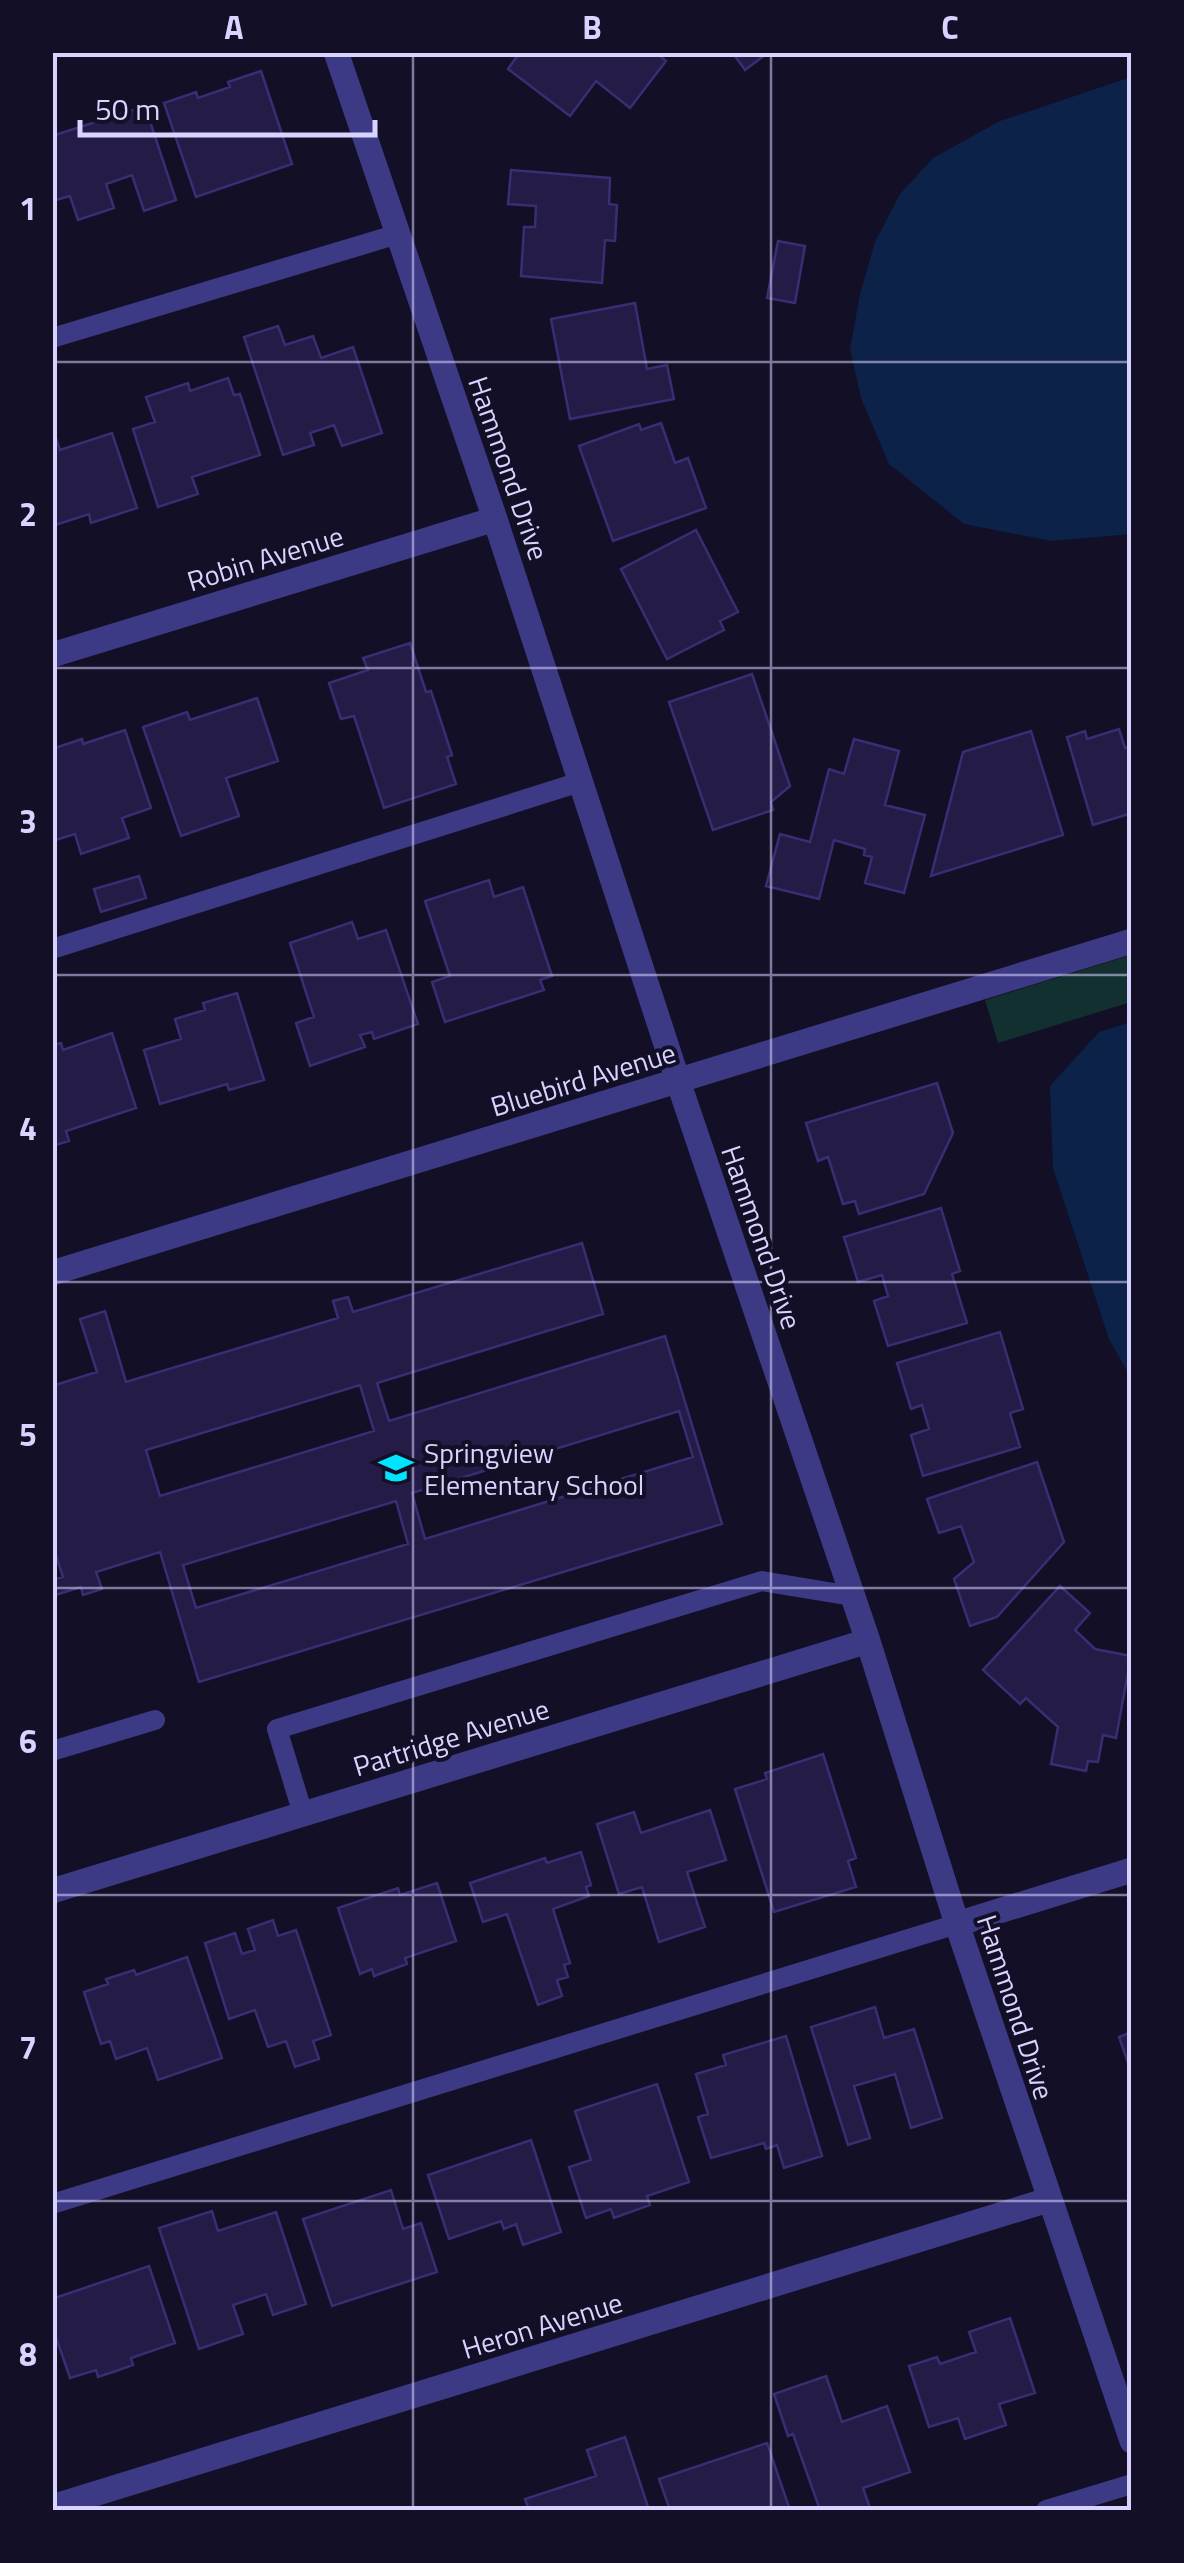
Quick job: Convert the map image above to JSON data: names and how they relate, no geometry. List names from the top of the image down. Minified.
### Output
{"streets":{"street":["Hammond Drive","Robin Avenue","Bluebird Avenue","Partridge Avenue","Heron Avenue"]},"crossings":[["Hammond Drive","Robin Avenue"],["Hammond Drive","Bluebird Avenue"],["Hammond Drive","Partridge Avenue"],["Hammond Drive","Heron Avenue"]],"places":{"school or university":["Springview Elementary School"]},"scale_bar":"50 m","grid":{"columns":["A","B","C"],"rows":["1","2","3","4","5","6","7","8"]}}
